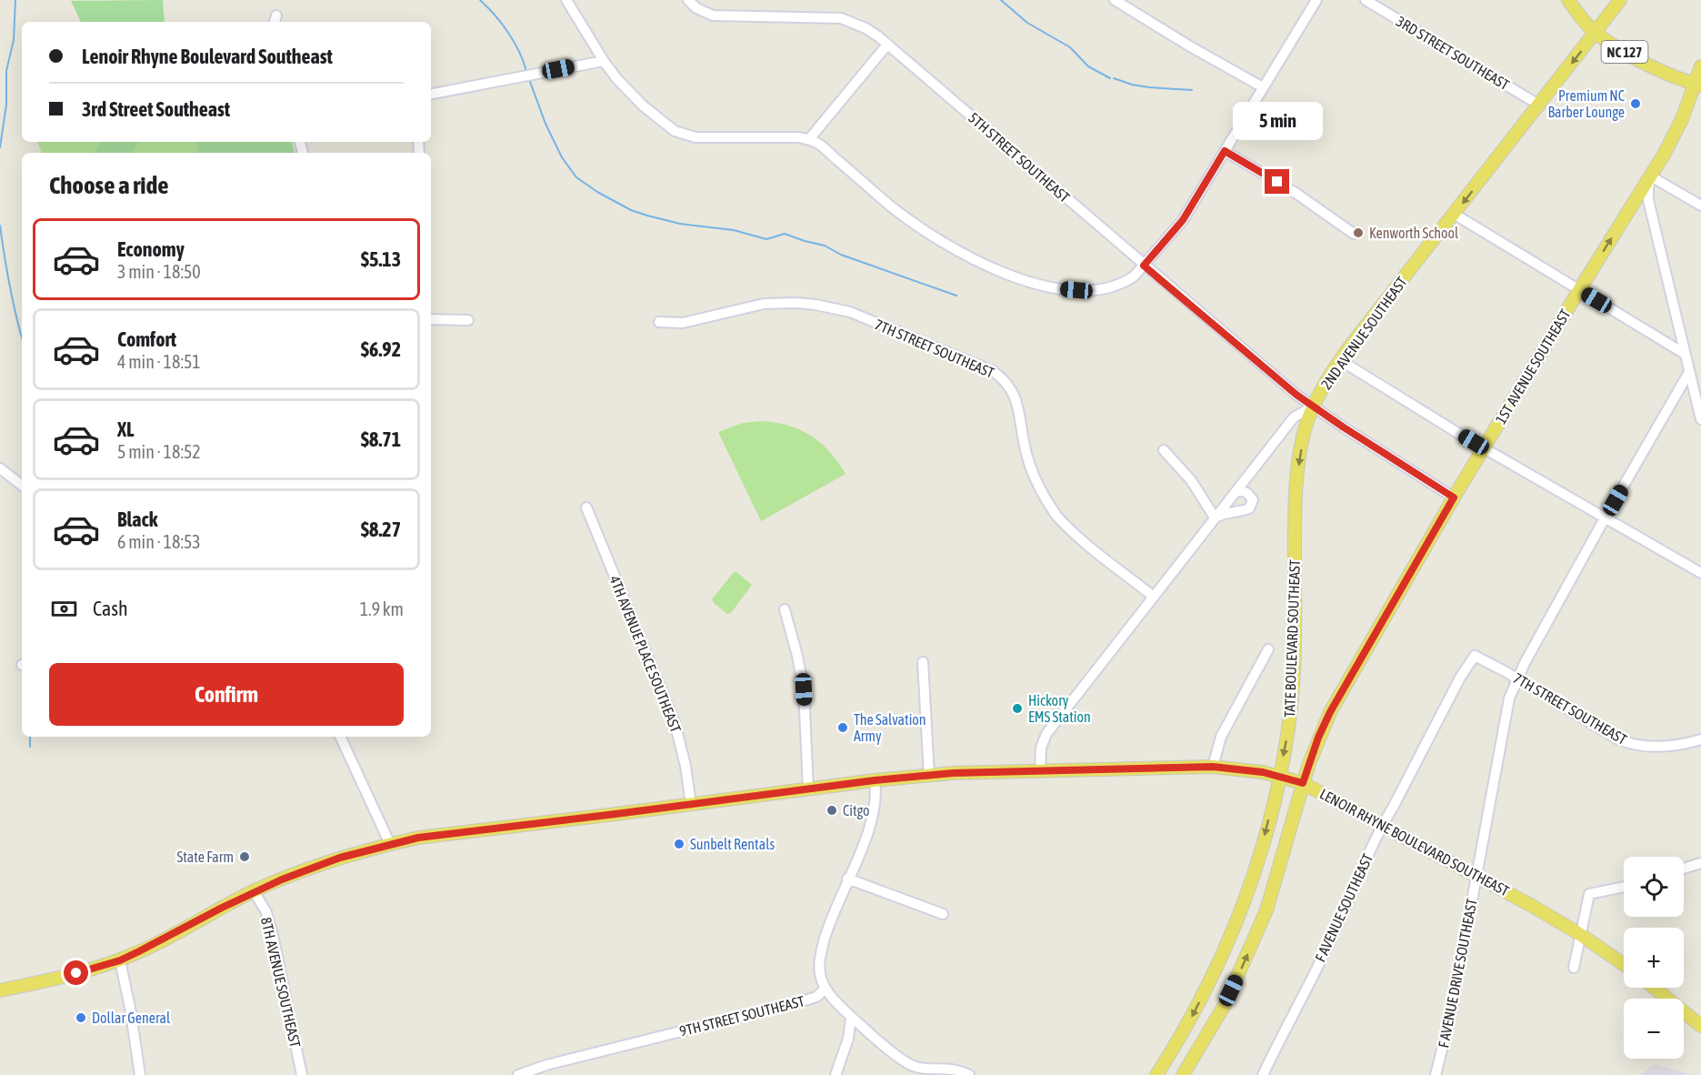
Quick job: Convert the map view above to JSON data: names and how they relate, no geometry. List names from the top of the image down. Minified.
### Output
{"streets":{"main road":["NC 127","2ND AVENUE SOUTHEAST","1ST AVENUE SOUTHEAST","TATE BOULEVARD SOUTHEAST","LENOIR RHYNE BOULEVARD SOUTHEAST"],"street":["3RD STREET SOUTHEAST","5TH STREET SOUTHEAST","7TH STREET SOUTHEAST","4TH AVENUE PLACE SOUTHEAST","F AVENUE SOUTHEAST","F AVENUE DRIVE SOUTHEAST","8TH AVENUE SOUTHEAST","9TH STREET SOUTHEAST"]},"crossings":[["NC 127","2ND AVENUE SOUTHEAST"],["NC 127","1ST AVENUE SOUTHEAST"],["3RD STREET SOUTHEAST","2ND AVENUE SOUTHEAST"],["5TH STREET SOUTHEAST","2ND AVENUE SOUTHEAST"],["5TH STREET SOUTHEAST","1ST AVENUE SOUTHEAST"],["5TH STREET SOUTHEAST","TATE BOULEVARD SOUTHEAST"],["2ND AVENUE SOUTHEAST","7TH STREET SOUTHEAST"],["2ND AVENUE SOUTHEAST","TATE BOULEVARD SOUTHEAST"],["2ND AVENUE SOUTHEAST","LENOIR RHYNE BOULEVARD SOUTHEAST"],["7TH STREET SOUTHEAST","F AVENUE SOUTHEAST"],["7TH STREET SOUTHEAST","F AVENUE DRIVE SOUTHEAST"],["1ST AVENUE SOUTHEAST","LENOIR RHYNE BOULEVARD SOUTHEAST"],["TATE BOULEVARD SOUTHEAST","LENOIR RHYNE BOULEVARD SOUTHEAST"],["4TH AVENUE PLACE SOUTHEAST","LENOIR RHYNE BOULEVARD SOUTHEAST"],["LENOIR RHYNE BOULEVARD SOUTHEAST","F AVENUE SOUTHEAST"],["LENOIR RHYNE BOULEVARD SOUTHEAST","F AVENUE DRIVE SOUTHEAST"],["LENOIR RHYNE BOULEVARD SOUTHEAST","8TH AVENUE SOUTHEAST"]],"places":["Premium NC Barber Lounge","Kenworth School","Hickory EMS Station","The Salvation Army","Citgo","Sunbelt Rentals","State Farm","Dollar General"],"page":{"banner":["Lenoir Rhyne Boulevard Southeast","3rd Street Southeast"],"bubble":"5 min","heading":"Choose a ride","list":[{"name":"Economy","note":"3 min · 18:50","value":"$5.13"},{"name":"Comfort","note":"4 min · 18:51","value":"$6.92"},{"name":"XL","note":"5 min · 18:52","value":"$8.71"},{"name":"Black","note":"6 min · 18:53","value":"$8.27"}],"pay":["Cash","1.9 km"],"buttons":"Confirm","map_buttons":["+","−"]}}
